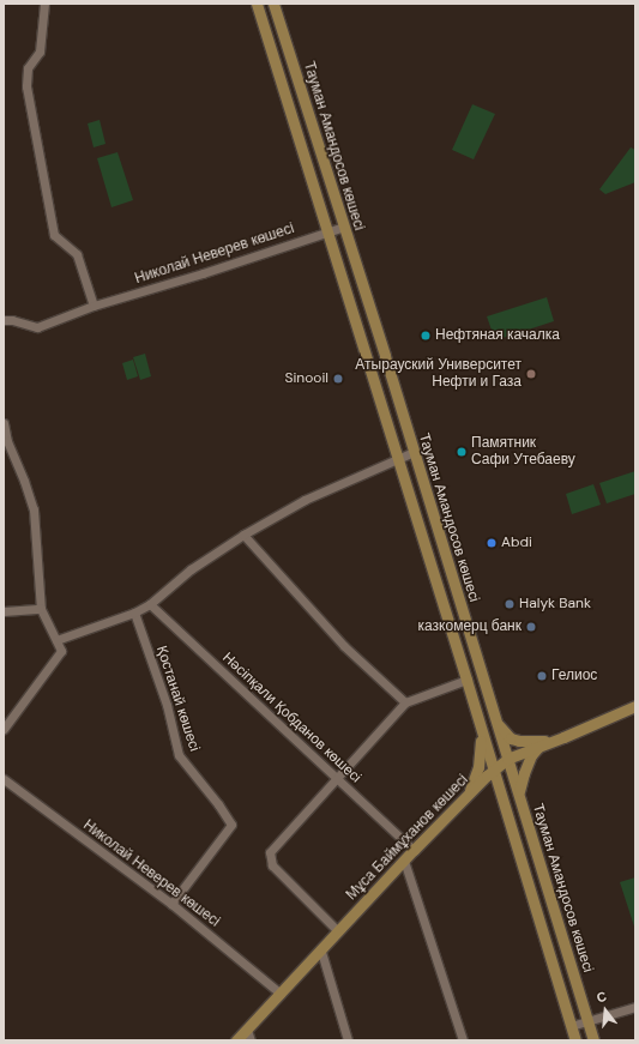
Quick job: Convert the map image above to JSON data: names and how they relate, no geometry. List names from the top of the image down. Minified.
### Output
{"streets":{"main road":["Тауман Амандосов көшесі","Мұса Баймұханов көшесі"],"street":["Николай Неверев көшесі","Қостанай көшесі","Нәсіпқали Қобданов көшесі"]},"crossings":[["Тауман Амандосов көшесі","Николай Неверев көшесі"],["Тауман Амандосов көшесі","Мұса Баймұханов көшесі"],["Николай Неверев көшесі","Қостанай көшесі"],["Николай Неверев көшесі","Мұса Баймұханов көшесі"],["Нәсіпқали Қобданов көшесі","Мұса Баймұханов көшесі"]],"places":["Нефтяная качалка","Атырауский Университет Нефти и Газа","Sinooil","Памятник Сафи Утебаеву","Abdi","Halyk Bank","казкомерц банк","Гелиос"],"north":"top"}
